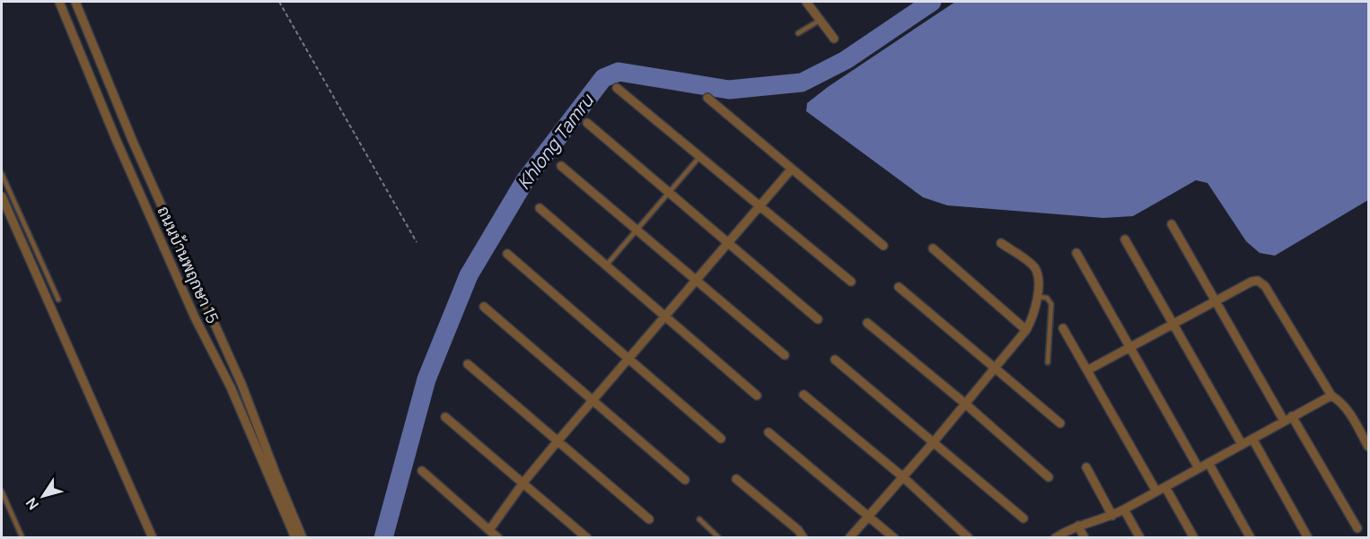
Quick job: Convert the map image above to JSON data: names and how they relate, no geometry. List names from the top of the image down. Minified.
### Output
{"streets":{"street":["ถนนบ้านพฤกษา 15"]},"water":["Khlong Tamru"],"north":"bottom left"}
